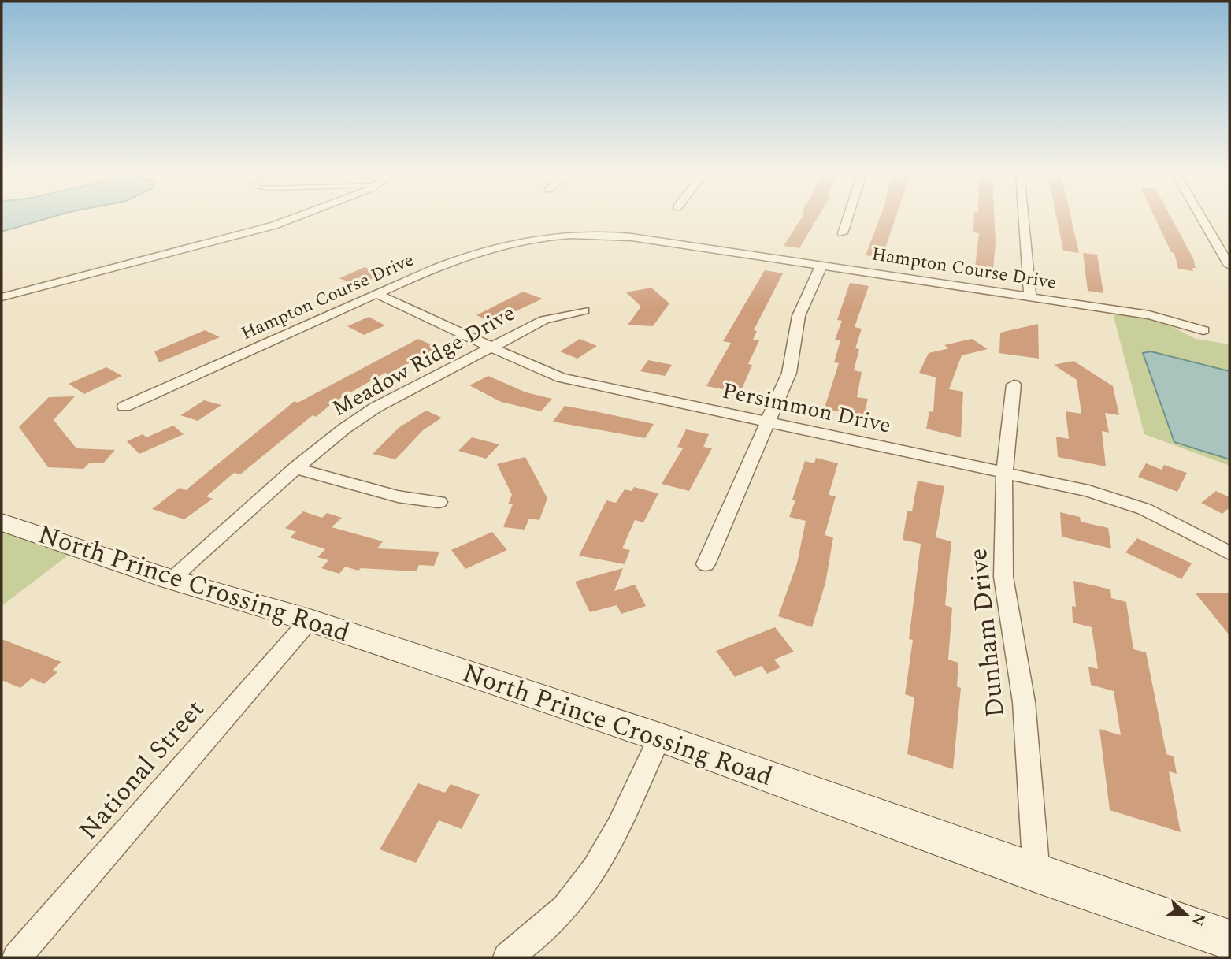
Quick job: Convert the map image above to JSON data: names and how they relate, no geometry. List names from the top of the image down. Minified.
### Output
{"streets":{"street":["Hampton Course Drive","Meadow Ridge Drive","Persimmon Drive","North Prince Crossing Road","Dunham Drive","National Street"]},"crossings":[["Hampton Course Drive","Persimmon Drive"],["Meadow Ridge Drive","Persimmon Drive"],["Meadow Ridge Drive","North Prince Crossing Road"],["Persimmon Drive","Dunham Drive"],["North Prince Crossing Road","Dunham Drive"],["North Prince Crossing Road","National Street"]],"north":"right"}
